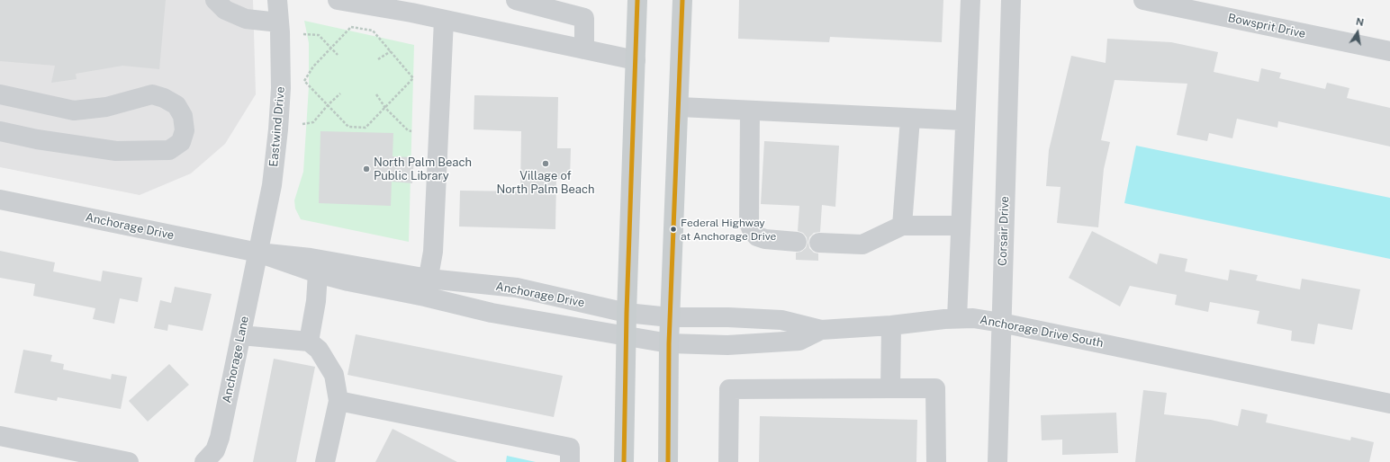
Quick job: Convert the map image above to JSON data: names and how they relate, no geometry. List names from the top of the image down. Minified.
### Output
{"streets":{"street":["Bowsprit Drive","Eastwind Drive","Anchorage Drive","Corsair Drive","Anchorage Drive South","Anchorage Lane"]},"crossings":[["Eastwind Drive","Anchorage Drive"],["Eastwind Drive","Anchorage Lane"],["Anchorage Drive","Anchorage Drive South"],["Anchorage Drive","Anchorage Lane"],["Corsair Drive","Anchorage Drive South"]],"places":["Village of North Palm Beach","North Palm Beach Public Library","Federal Highway at Anchorage Drive"],"north":"top"}
